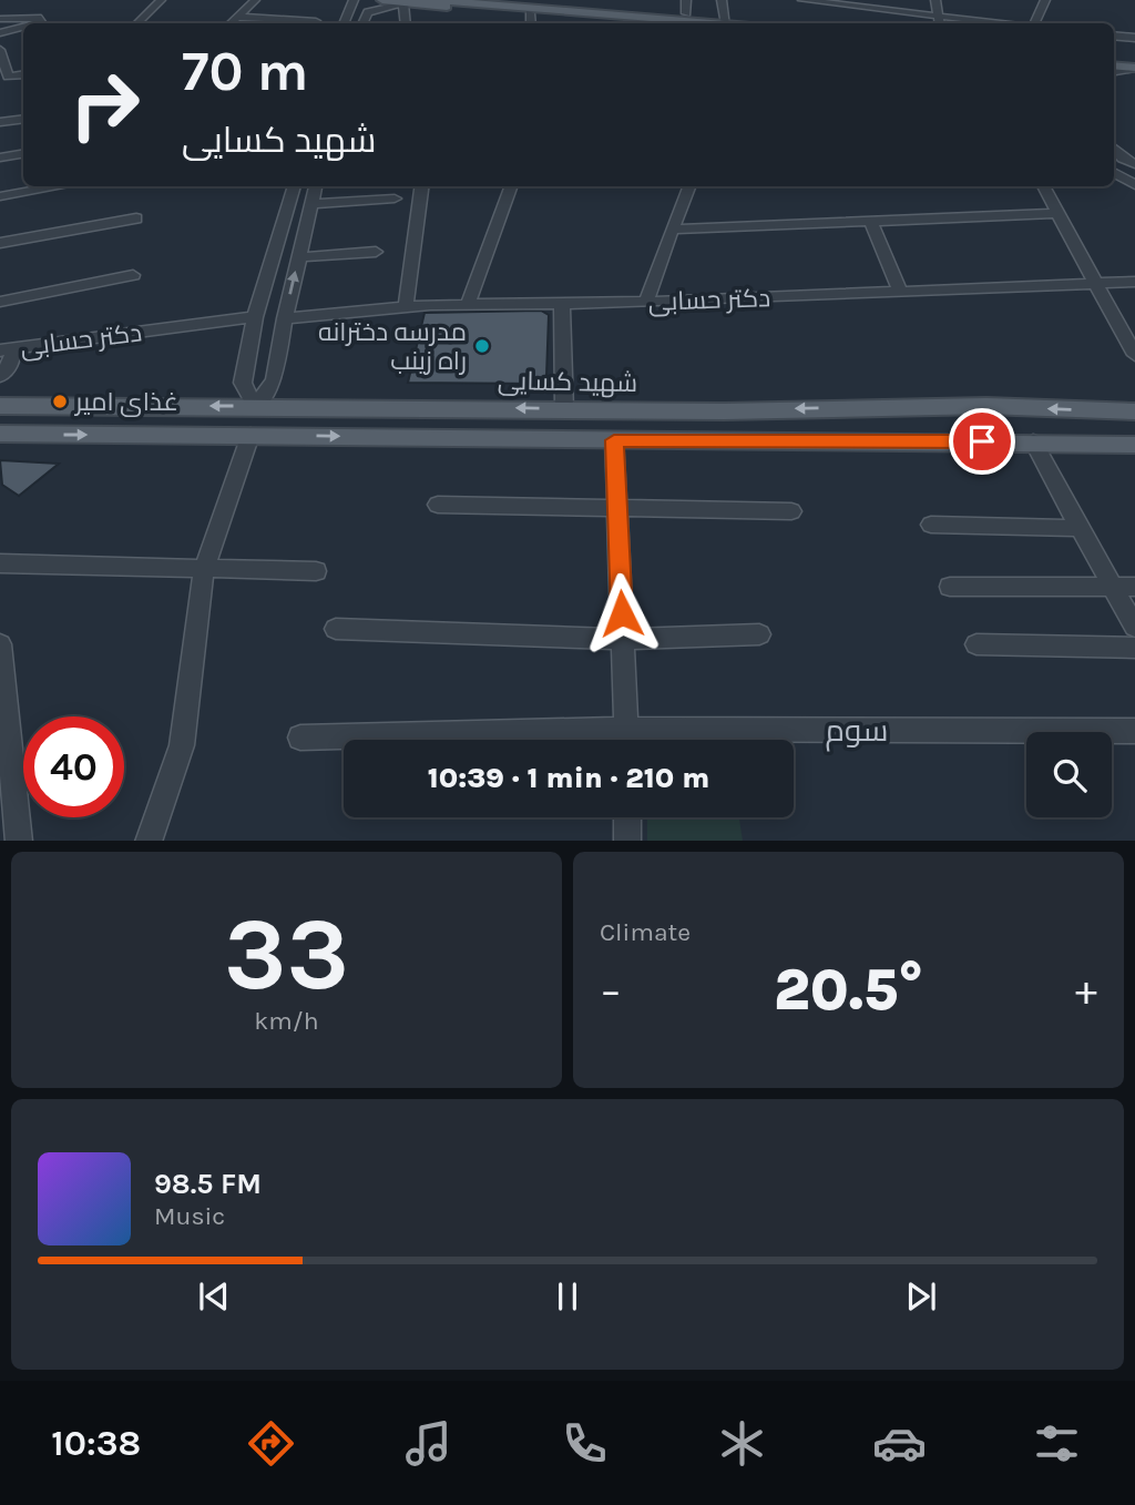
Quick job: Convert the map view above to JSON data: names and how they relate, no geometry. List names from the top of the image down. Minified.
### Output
{"streets":{"main road":["شهید کسایی"],"street":["دکتر حسابی","سوم"]},"places":["مدرسه دخترانه راه زینب","غذای امیر"],"page":{"turn":["70 m","شهید کسایی"],"limit":"40","trip":"10:39 · 1 min · 210 m","tile":[["33","km/h"],"Climate"],"heat":["−","20.5°","+"],"song":["98.5 FM","Music"],"tabs":"10:38"}}
